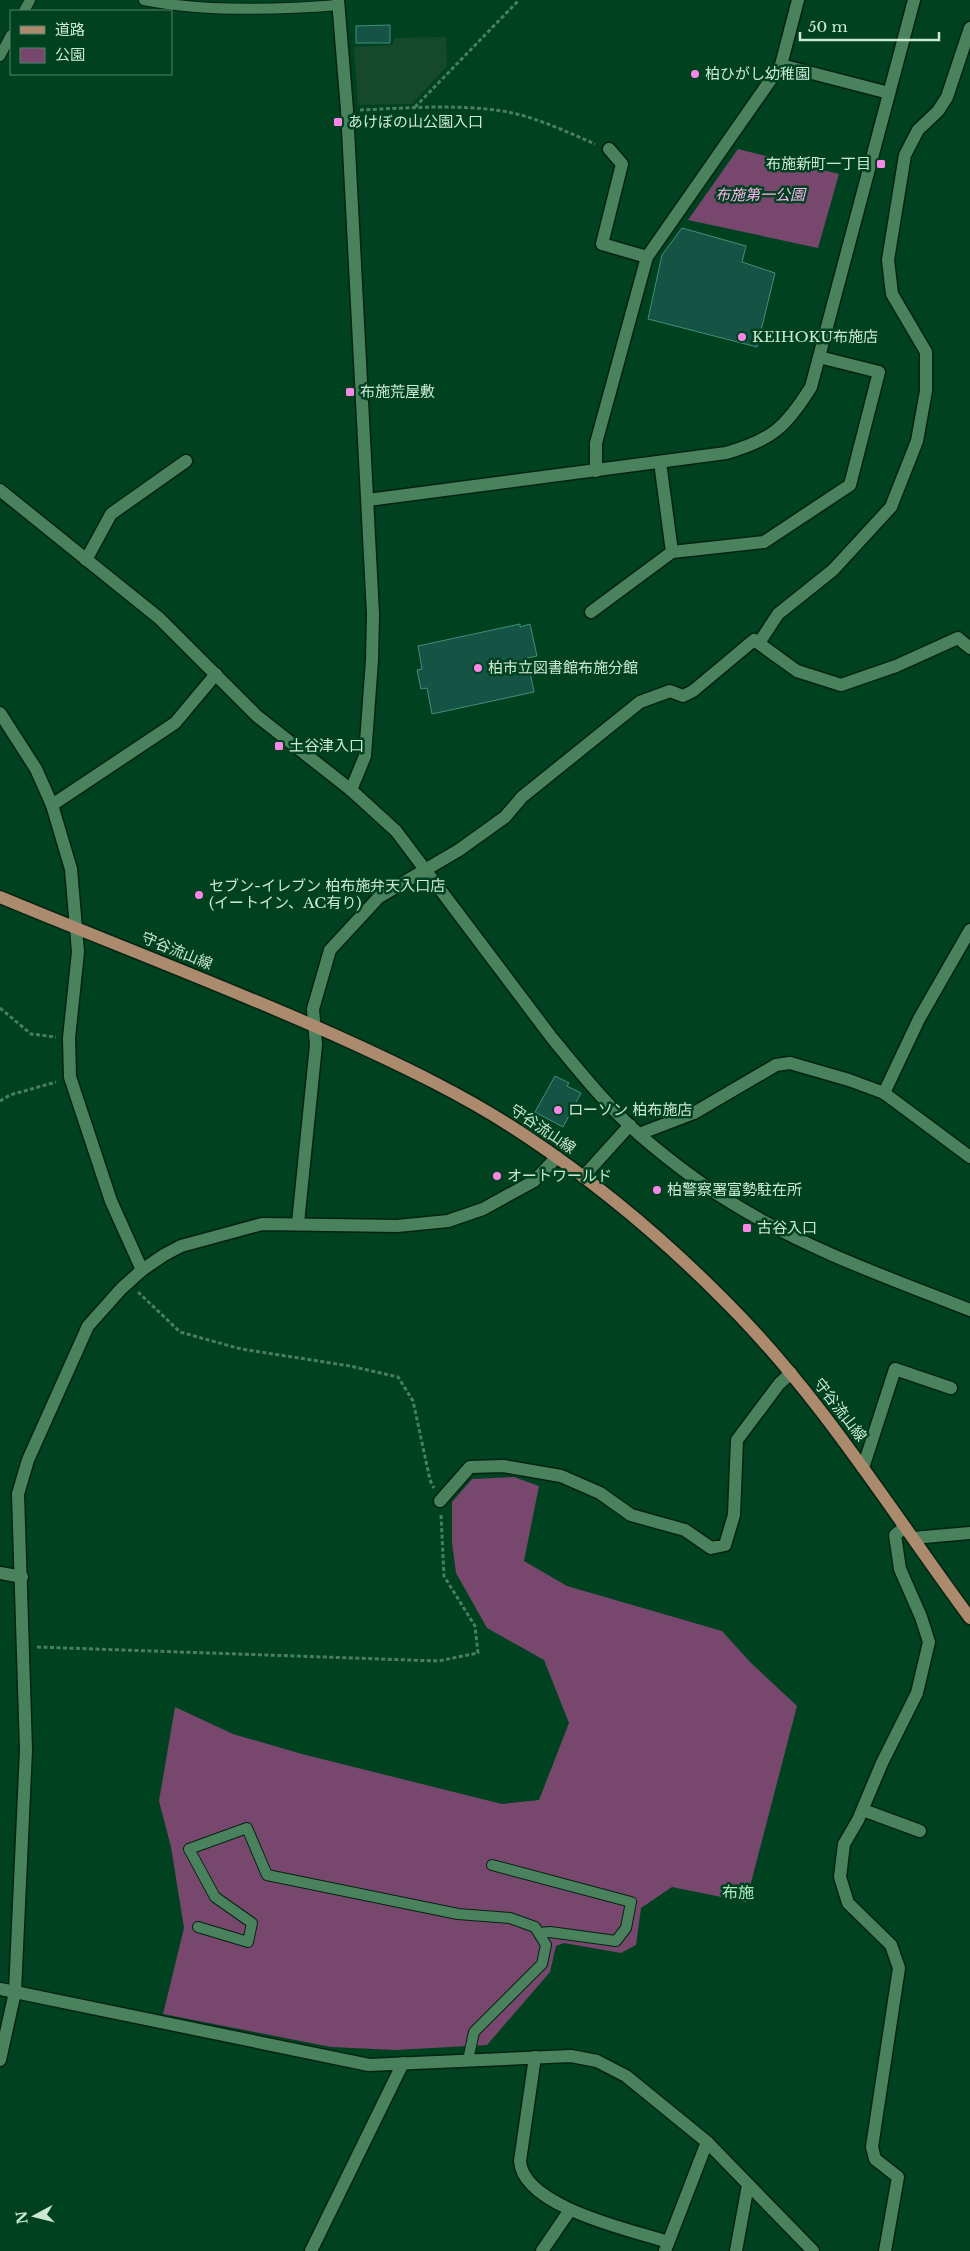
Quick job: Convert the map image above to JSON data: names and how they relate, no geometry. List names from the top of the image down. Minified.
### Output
{"streets":{"main road":["守谷流山線"]},"districts":["布施"],"parks":["布施第一公園"],"places":{"other":["柏ひがし幼稚園","KEIHOKU布施店","柏市立図書館布施分館","セブン-イレブン 柏布施弁天入口店 (イートイン、AC有り)","ローソン 柏布施店","オートワールド","柏警察署富勢駐在所"],"transit":["あけぼの山公園入口","布施新町一丁目","布施荒屋敷","土谷津入口","古谷入口"]},"legend":["道路","公園"],"scale_bar":"50 m","north":"left"}
